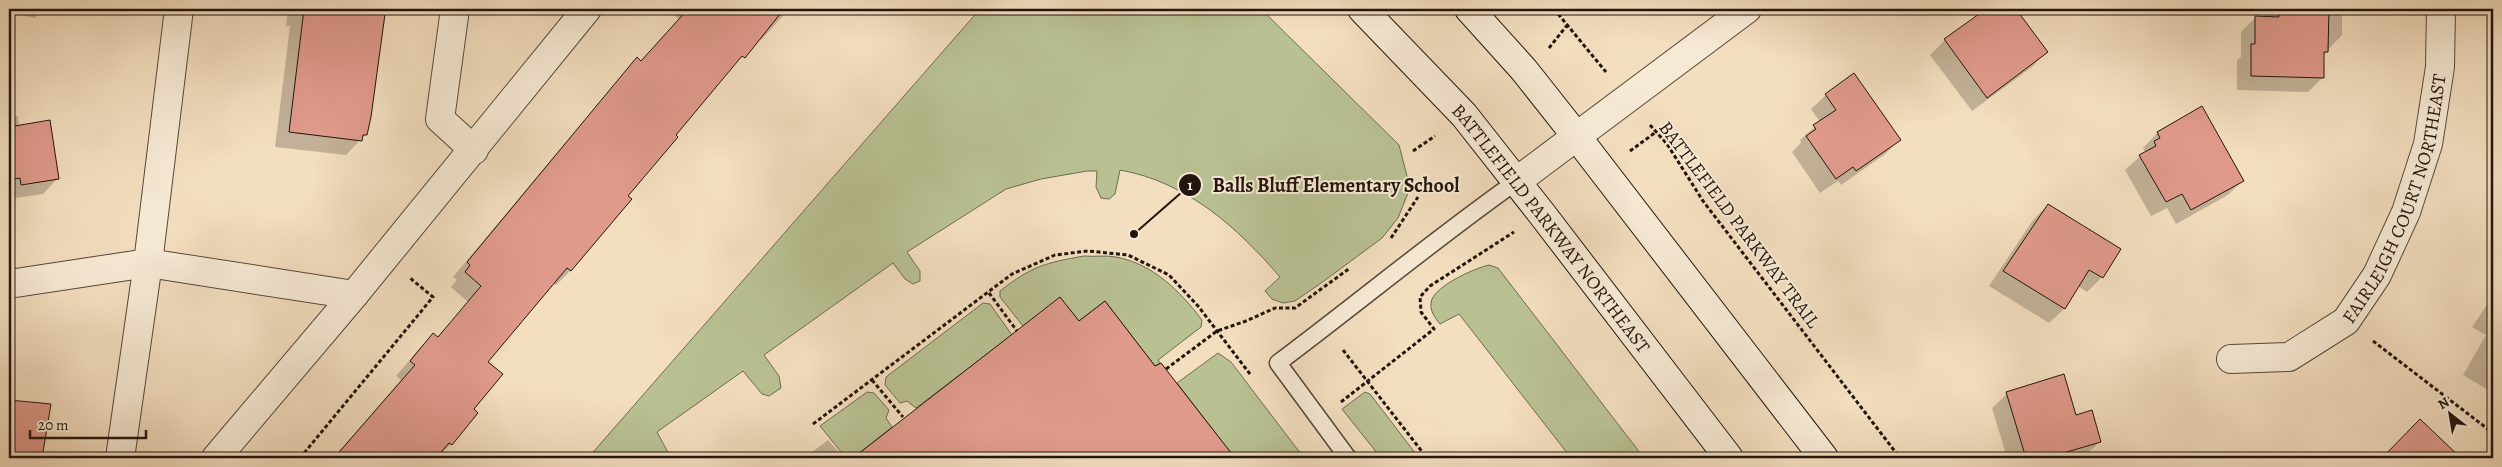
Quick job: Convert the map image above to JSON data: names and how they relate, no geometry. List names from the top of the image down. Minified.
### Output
{"streets":{"street":["FAIRLEIGH COURT NORTHEAST","BATTLEFIELD PARKWAY NORTHEAST"],"path":["BATTLEFIELD PARKWAY TRAIL"]},"places":["Balls Bluff Elementary School"],"scale_bar":"20 m","north":"top left"}
